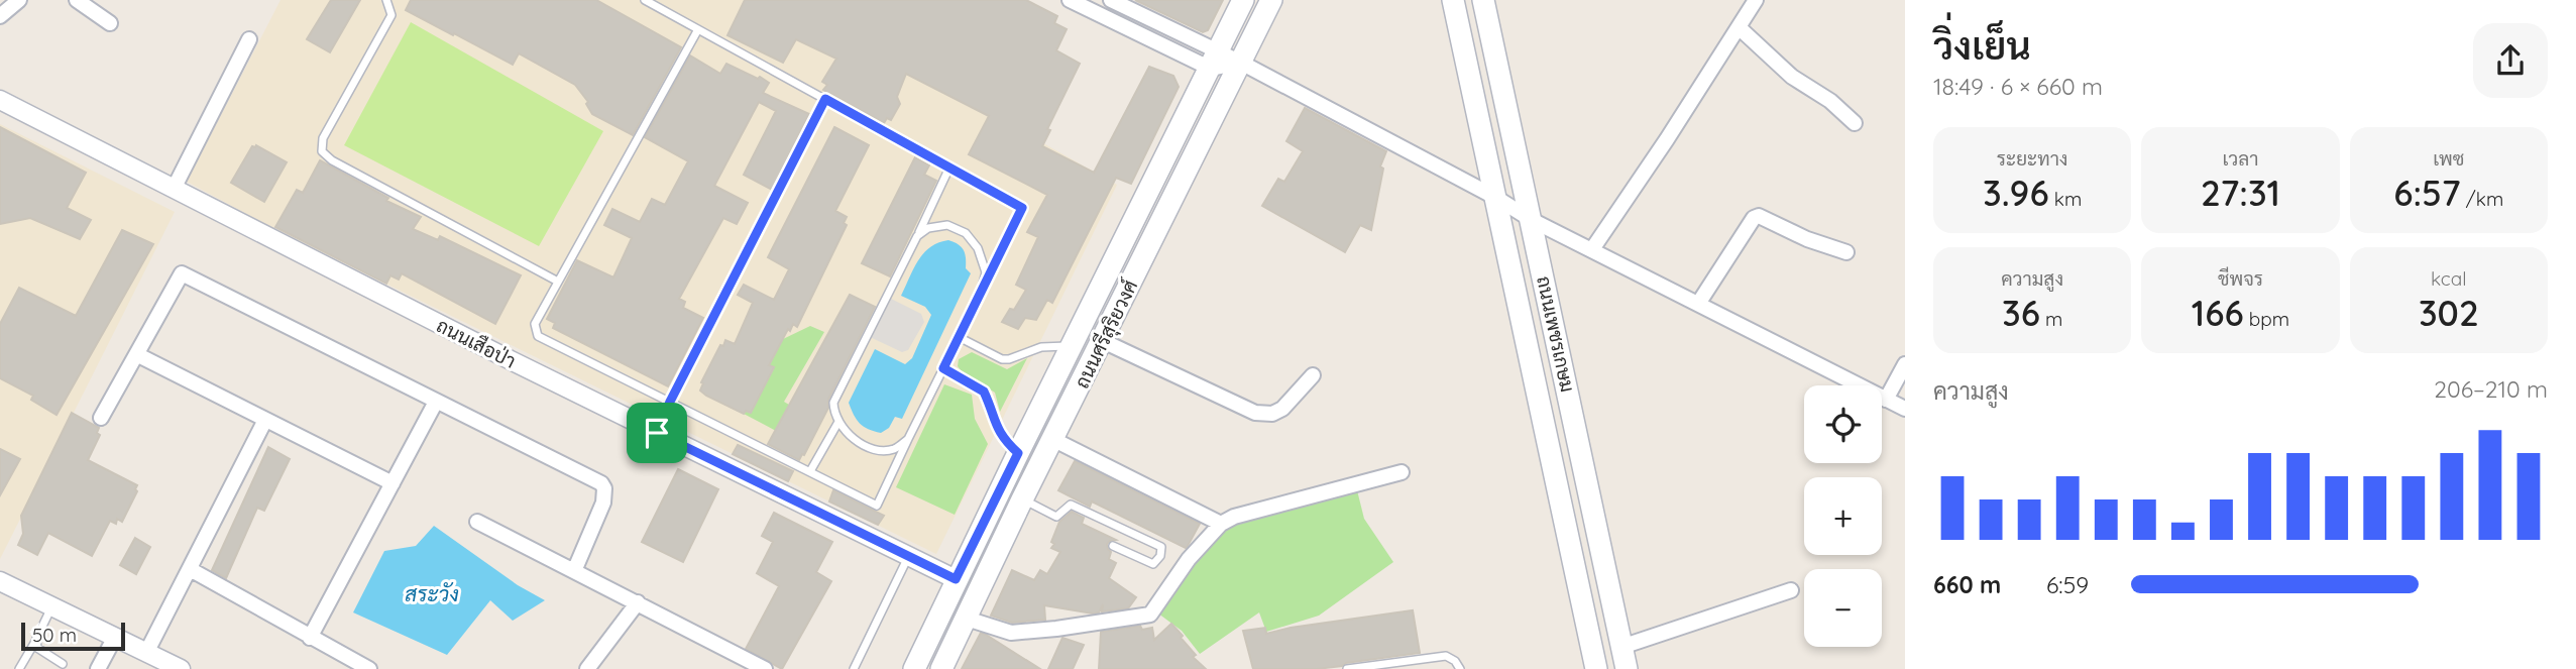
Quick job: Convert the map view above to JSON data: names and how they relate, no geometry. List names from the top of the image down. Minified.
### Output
{"streets":{"main road":["ถนนศรีสุริยวงศ์","ถนนเพชรเกษม"],"street":["ถนนเสือป่า"]},"crossings":[["ถนนศรีสุริยวงศ์","ถนนเสือป่า"]],"water":["สระวัง"],"scale_bar":"50 m","page":{"heading":["วิ่งเย็น","18:49 · 6 × 660 m"],"stats":[["ระยะทาง","3.96 km"],["เวลา","27:31"],["เพซ","6:57 /km"],["ความสูง","36 m"],["ชีพจร","166 bpm"],["kcal","302"]],"chart":["ความสูง","206–210 m"],"map_buttons":["+","−"],"list":[{"name":"660 m","note":"6:59"}],"scale":"50 m"}}
